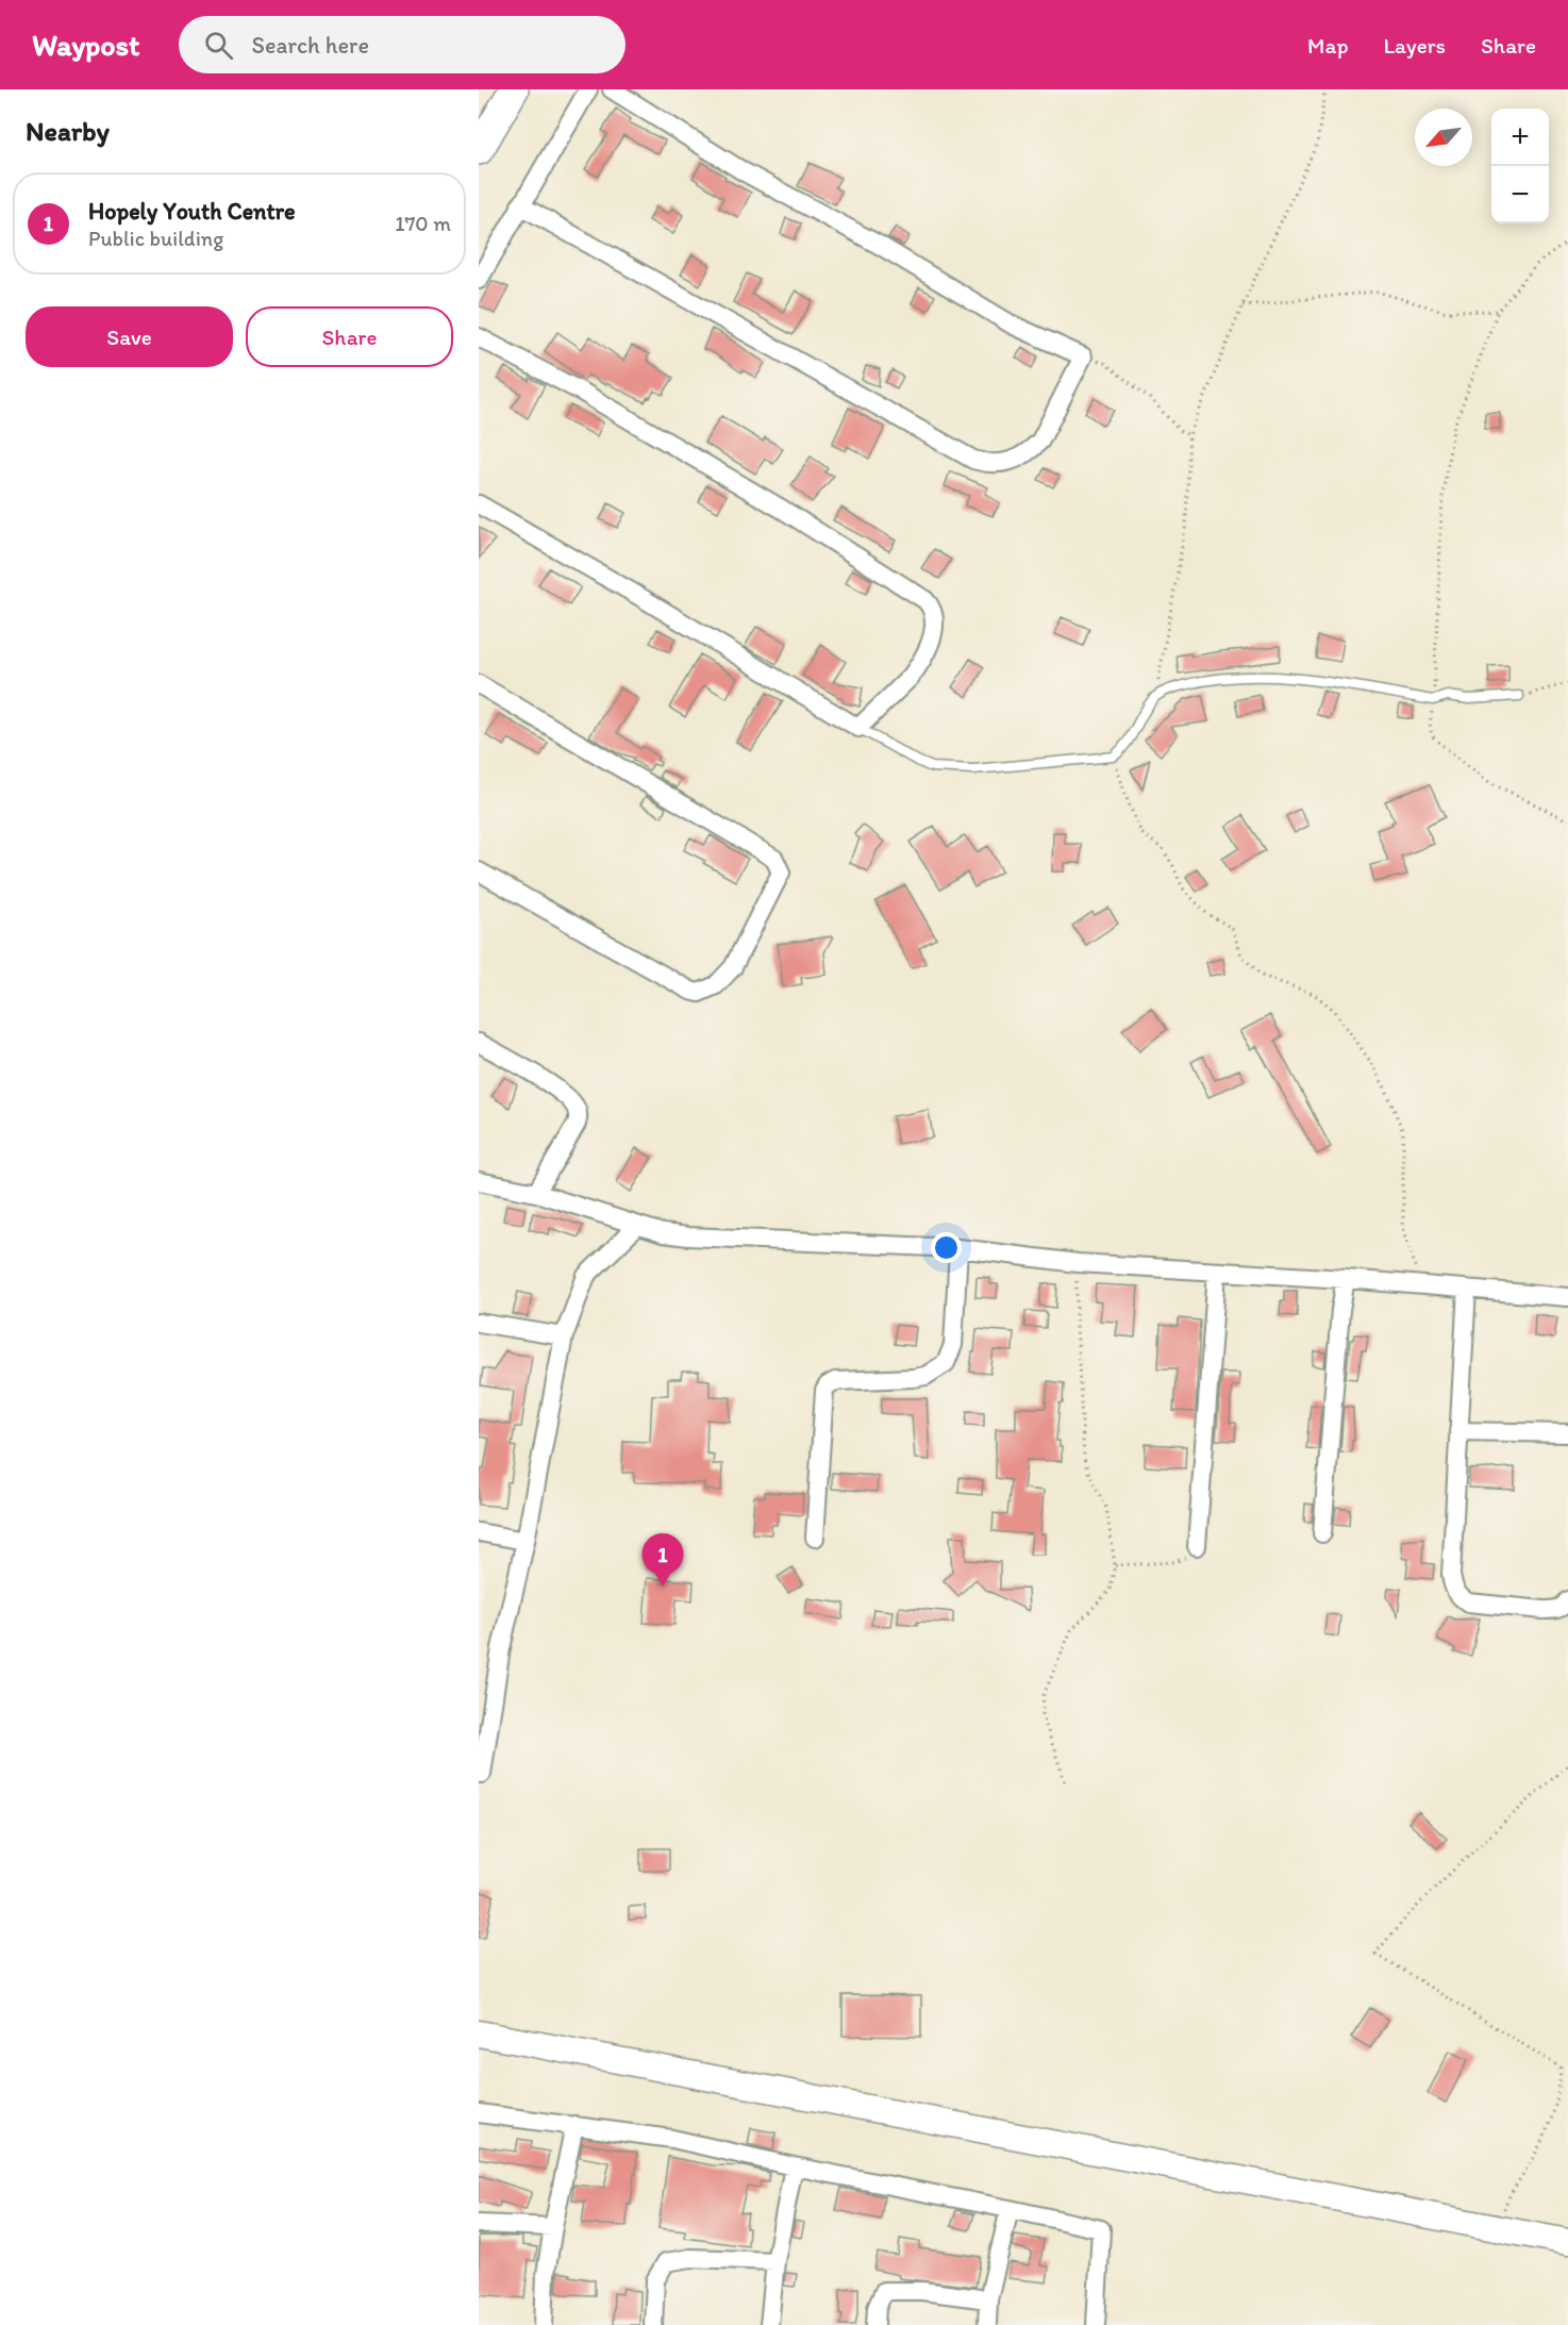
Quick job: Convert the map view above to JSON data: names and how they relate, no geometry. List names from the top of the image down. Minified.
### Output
{"north":"bottom left","page":{"header":"Waypost","search":"Search here","nav":["Map","Layers","Share"],"heading":"Nearby","map_buttons":["+","−"],"list":[{"mark":"1","name":"Hopely Youth Centre","note":"Public building","value":"170 m"}],"buttons":["Save","Share"],"pins":"1"}}
